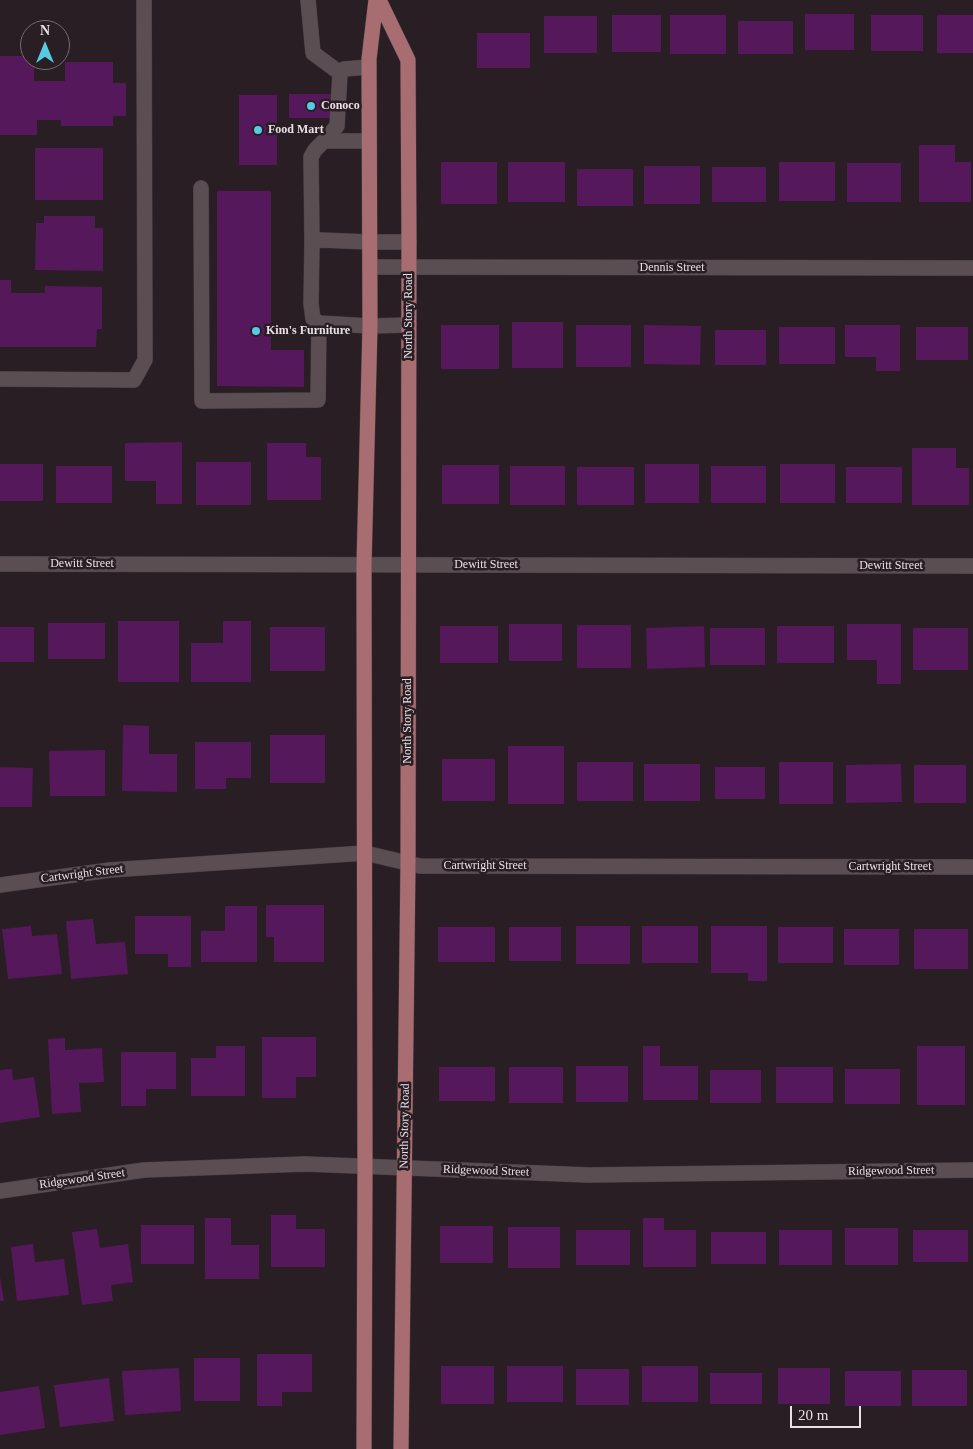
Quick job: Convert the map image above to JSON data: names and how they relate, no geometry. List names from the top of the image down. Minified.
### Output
{"streets":{"main road":["North Story Road"],"street":["Dennis Street","Dewitt Street","Cartwright Street","Ridgewood Street"]},"crossings":[["Dennis Street","North Story Road"],["North Story Road","Dewitt Street"],["North Story Road","Cartwright Street"],["North Story Road","Ridgewood Street"]],"places":["Conoco","Food Mart","Kim's Furniture"],"scale_bar":"20 m","north":"top"}
